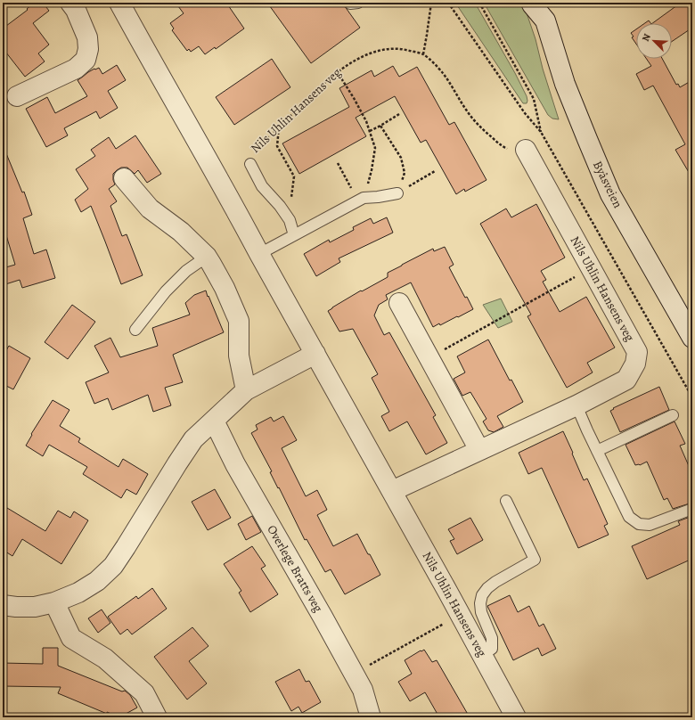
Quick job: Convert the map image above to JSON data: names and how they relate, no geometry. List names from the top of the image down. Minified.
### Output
{"streets":{"street":["Nils Uhlin Hansens veg","Byåsveien","Overlege Bratts veg"]},"north":"top left"}
